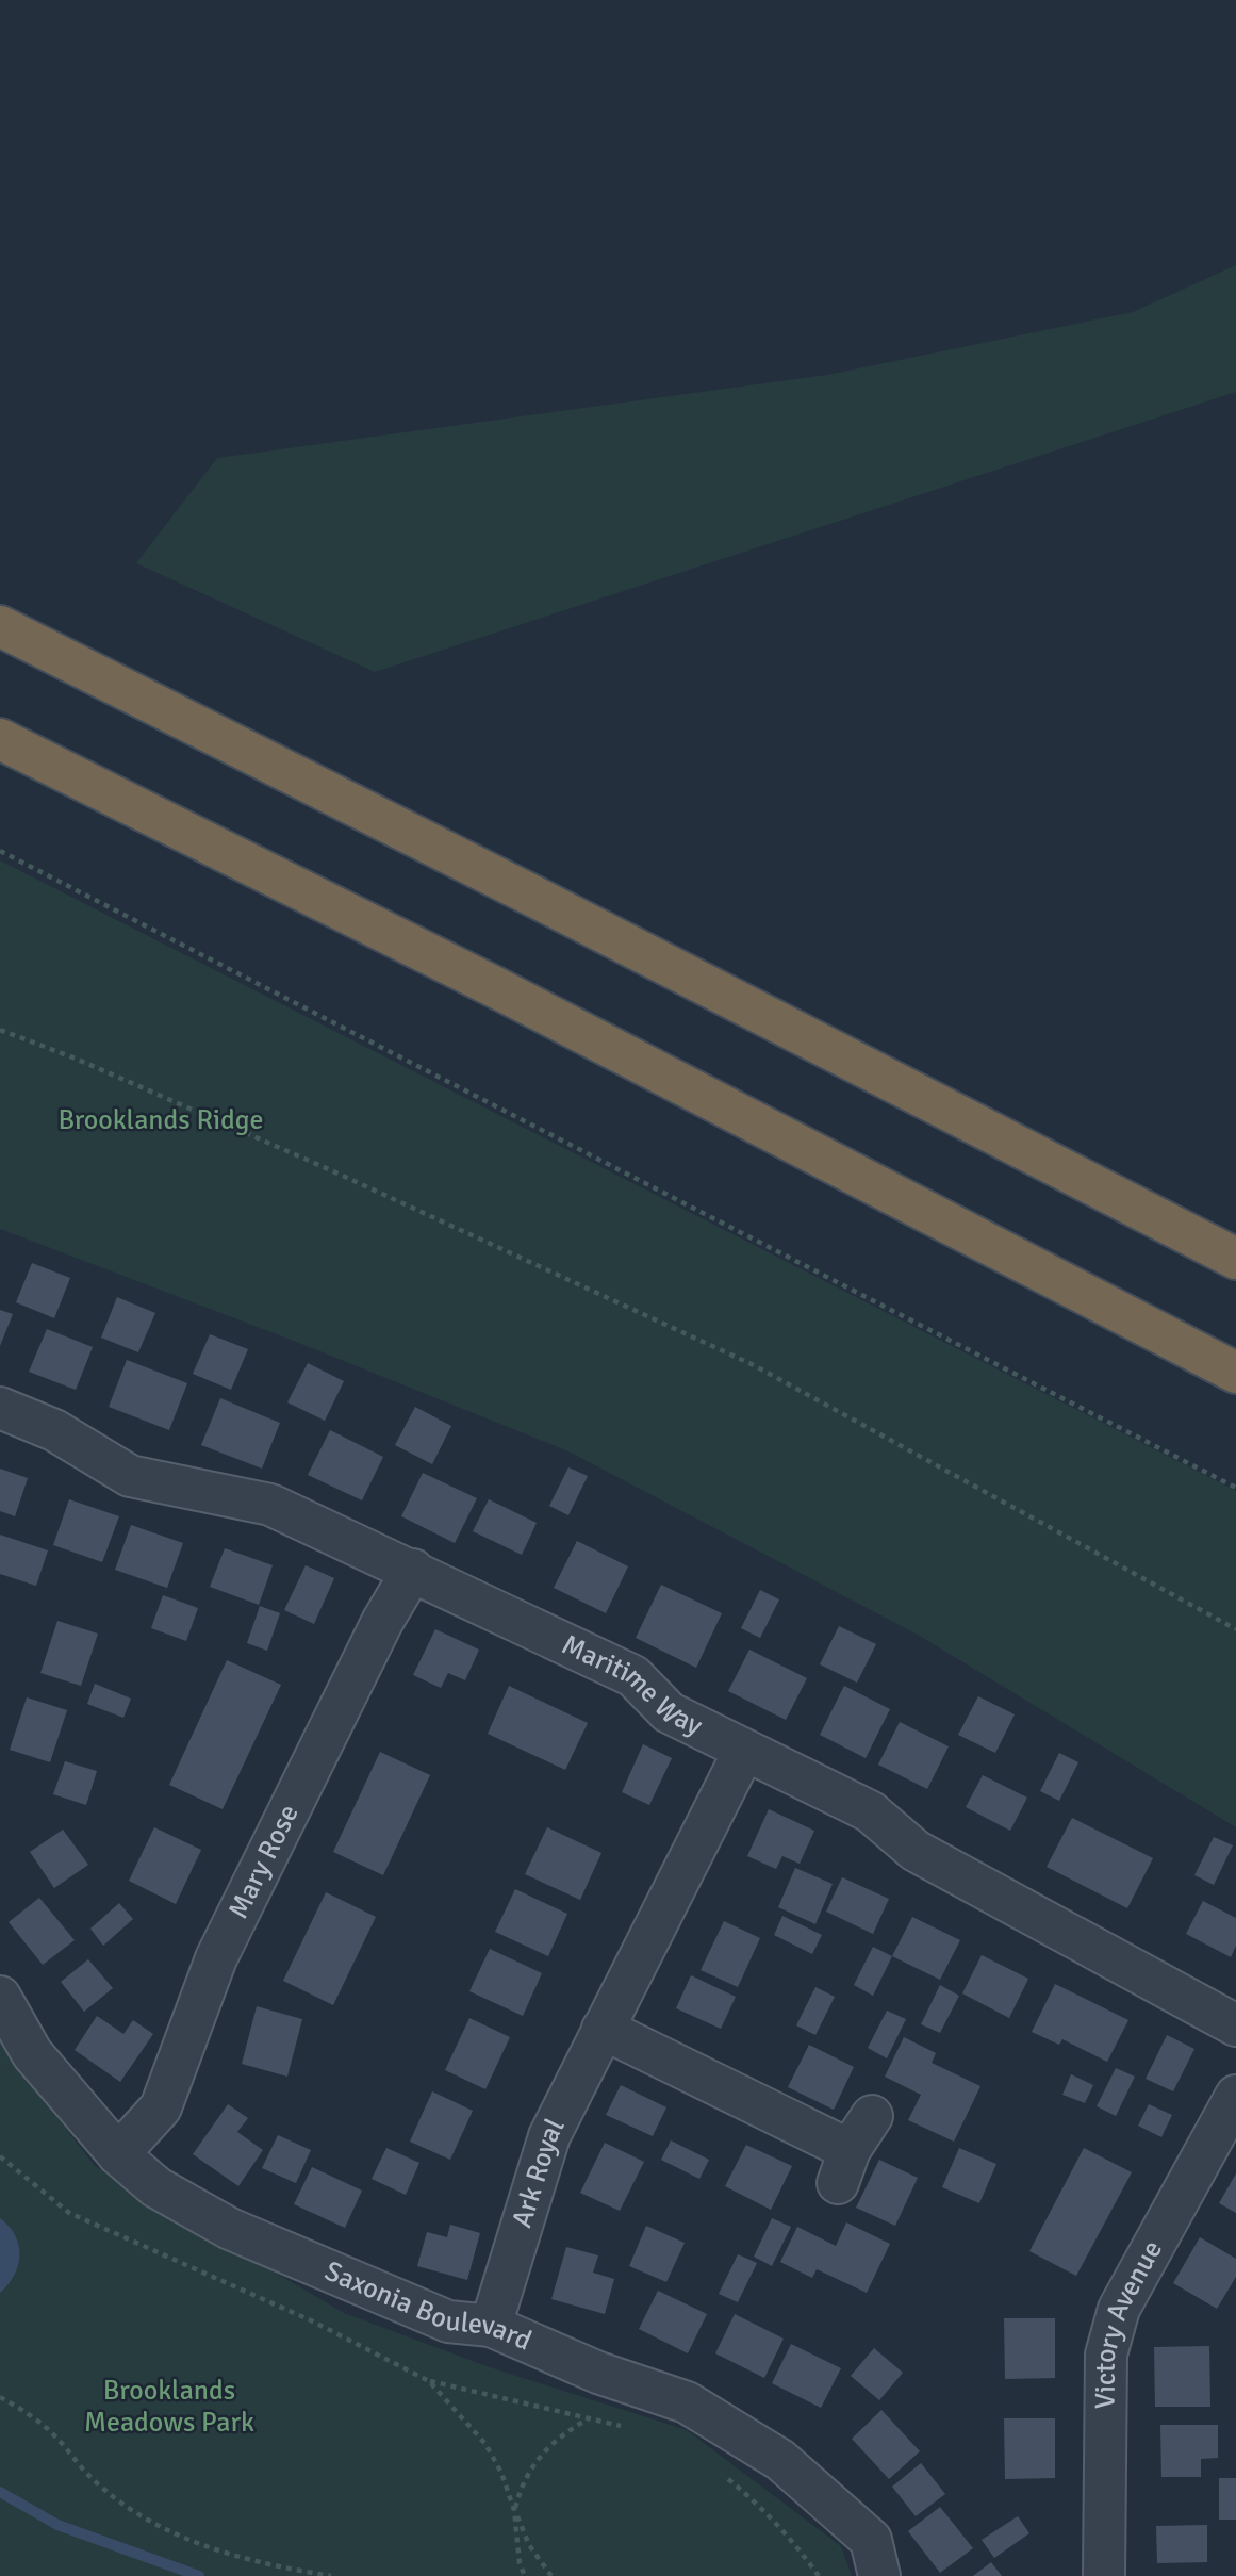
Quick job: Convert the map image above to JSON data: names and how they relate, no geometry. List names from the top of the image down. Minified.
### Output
{"streets":{"street":["Maritime Way","Mary Rose","Ark Royal","Saxonia Boulevard","Victory Avenue"]},"crossings":[["Maritime Way","Mary Rose"],["Maritime Way","Ark Royal"],["Mary Rose","Saxonia Boulevard"],["Ark Royal","Saxonia Boulevard"]],"parks":["Brooklands Ridge","Brooklands Meadows Park"]}
